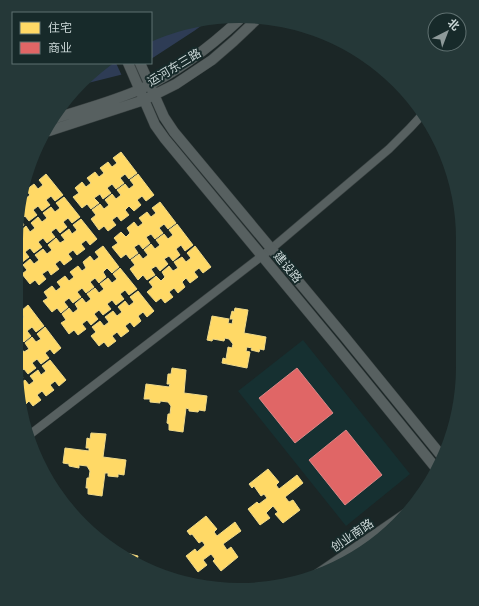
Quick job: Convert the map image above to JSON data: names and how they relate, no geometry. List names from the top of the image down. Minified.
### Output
{"streets":{"street":["运河东三路","建设路","创业南路"]},"crossings":[["运河东三路","建设路"]],"legend":["住宅","商业"],"north":"top right"}
